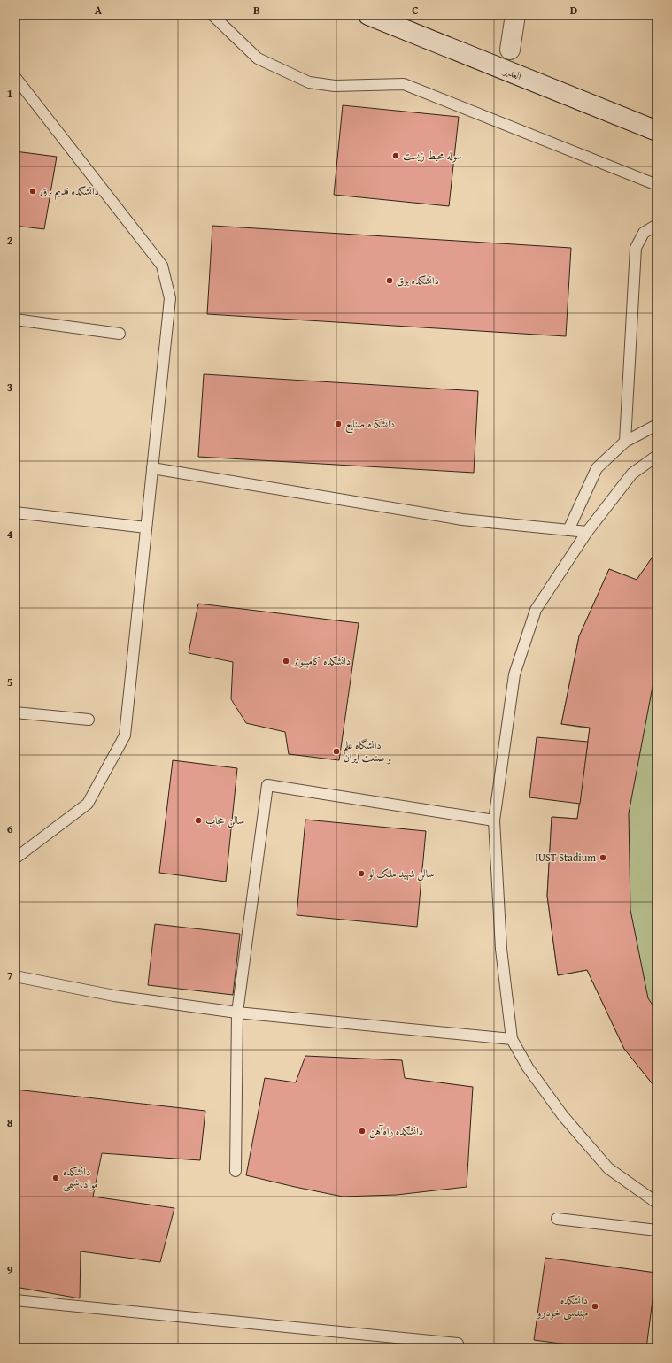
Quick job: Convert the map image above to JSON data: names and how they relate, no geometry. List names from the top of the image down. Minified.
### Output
{"streets":{"main road":["الغدیر"]},"places":["سوله محیط زیست","دانشکده قدیم برق","دانشکده برق","دانشکده صنایع","دانشکده کامپیوتر","دانشگاه علم و صنعت ایران","سالن حجاب","IUST Stadium","سالن شهید ملک لو","دانشکده راه‌آهن","دانشکده مواد،شیمی","دانشکده مهندسی خودرو"],"grid":{"columns":["A","B","C","D"],"rows":["1","2","3","4","5","6","7","8","9"]}}
